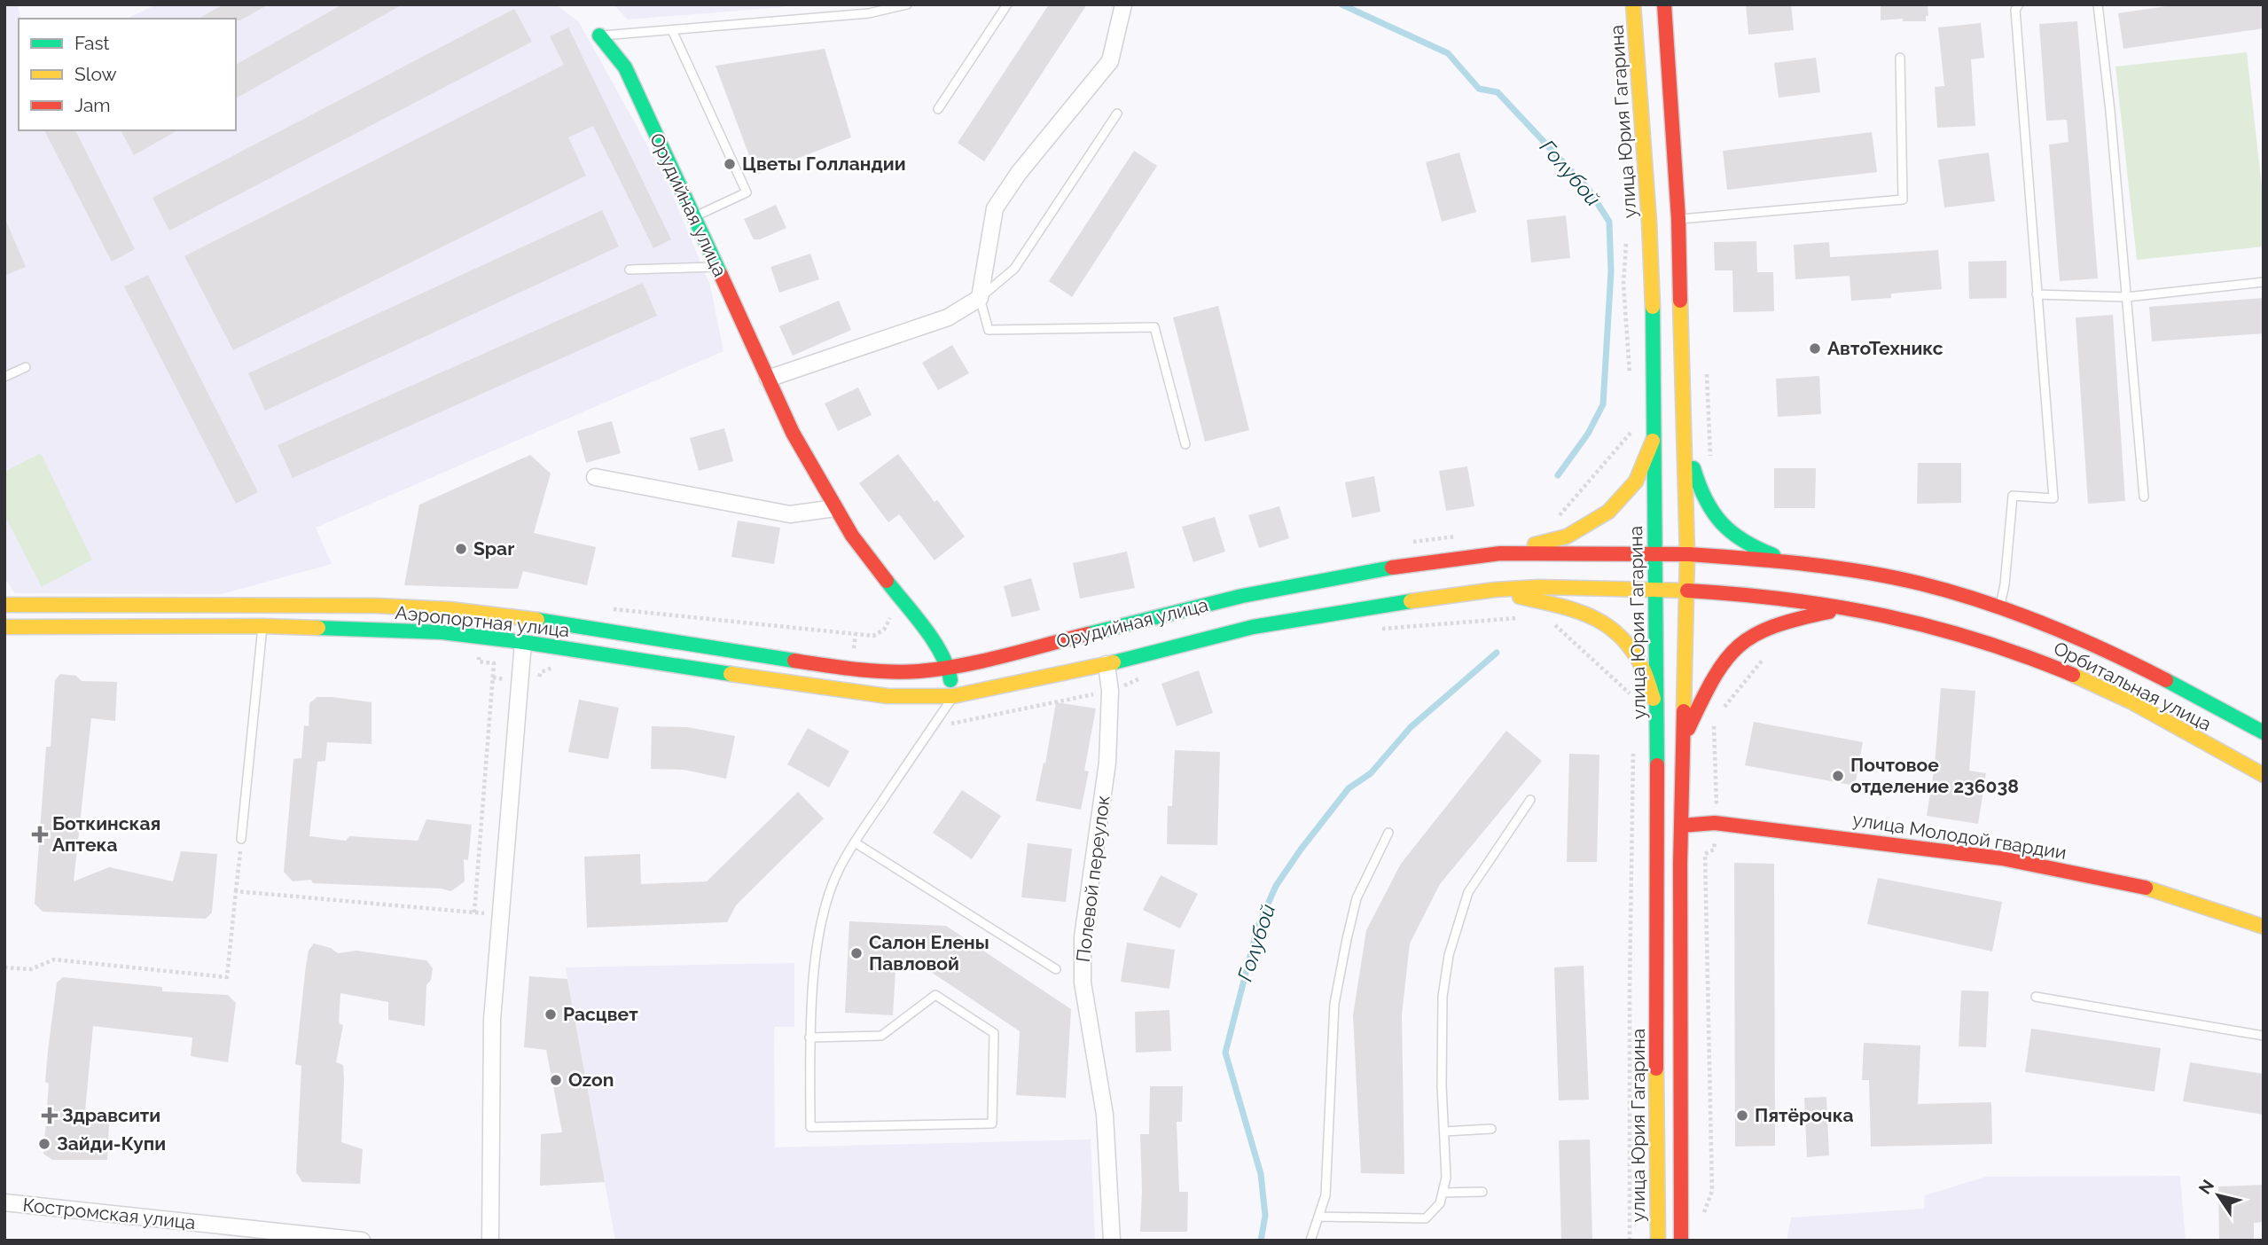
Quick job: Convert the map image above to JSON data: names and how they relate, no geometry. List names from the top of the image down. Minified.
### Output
{"streets":{"main road":["улица Юрия Гагарина","Орудийная улица","Аэропортная улица","Орбитальная улица","улица Молодой гвардии"],"street":["Полевой переулок","Костромская улица"]},"crossings":[["улица Юрия Гагарина","Орудийная улица"],["Орудийная улица","Аэропортная улица"],["Орудийная улица","Орбитальная улица"],["Орудийная улица","Полевой переулок"]],"water":["Голубой"],"places":{"other":["Цветы Голландии","АвтоТехникс","Spar","Почтовое отделение 236038","Салон Елены Павловой","Расцвет","Ozon","Пятёрочка","Зайди-Купи"],"health":["Боткинская Аптека","Здравсити"]},"legend":["Fast","Slow","Jam"],"north":"top left"}
